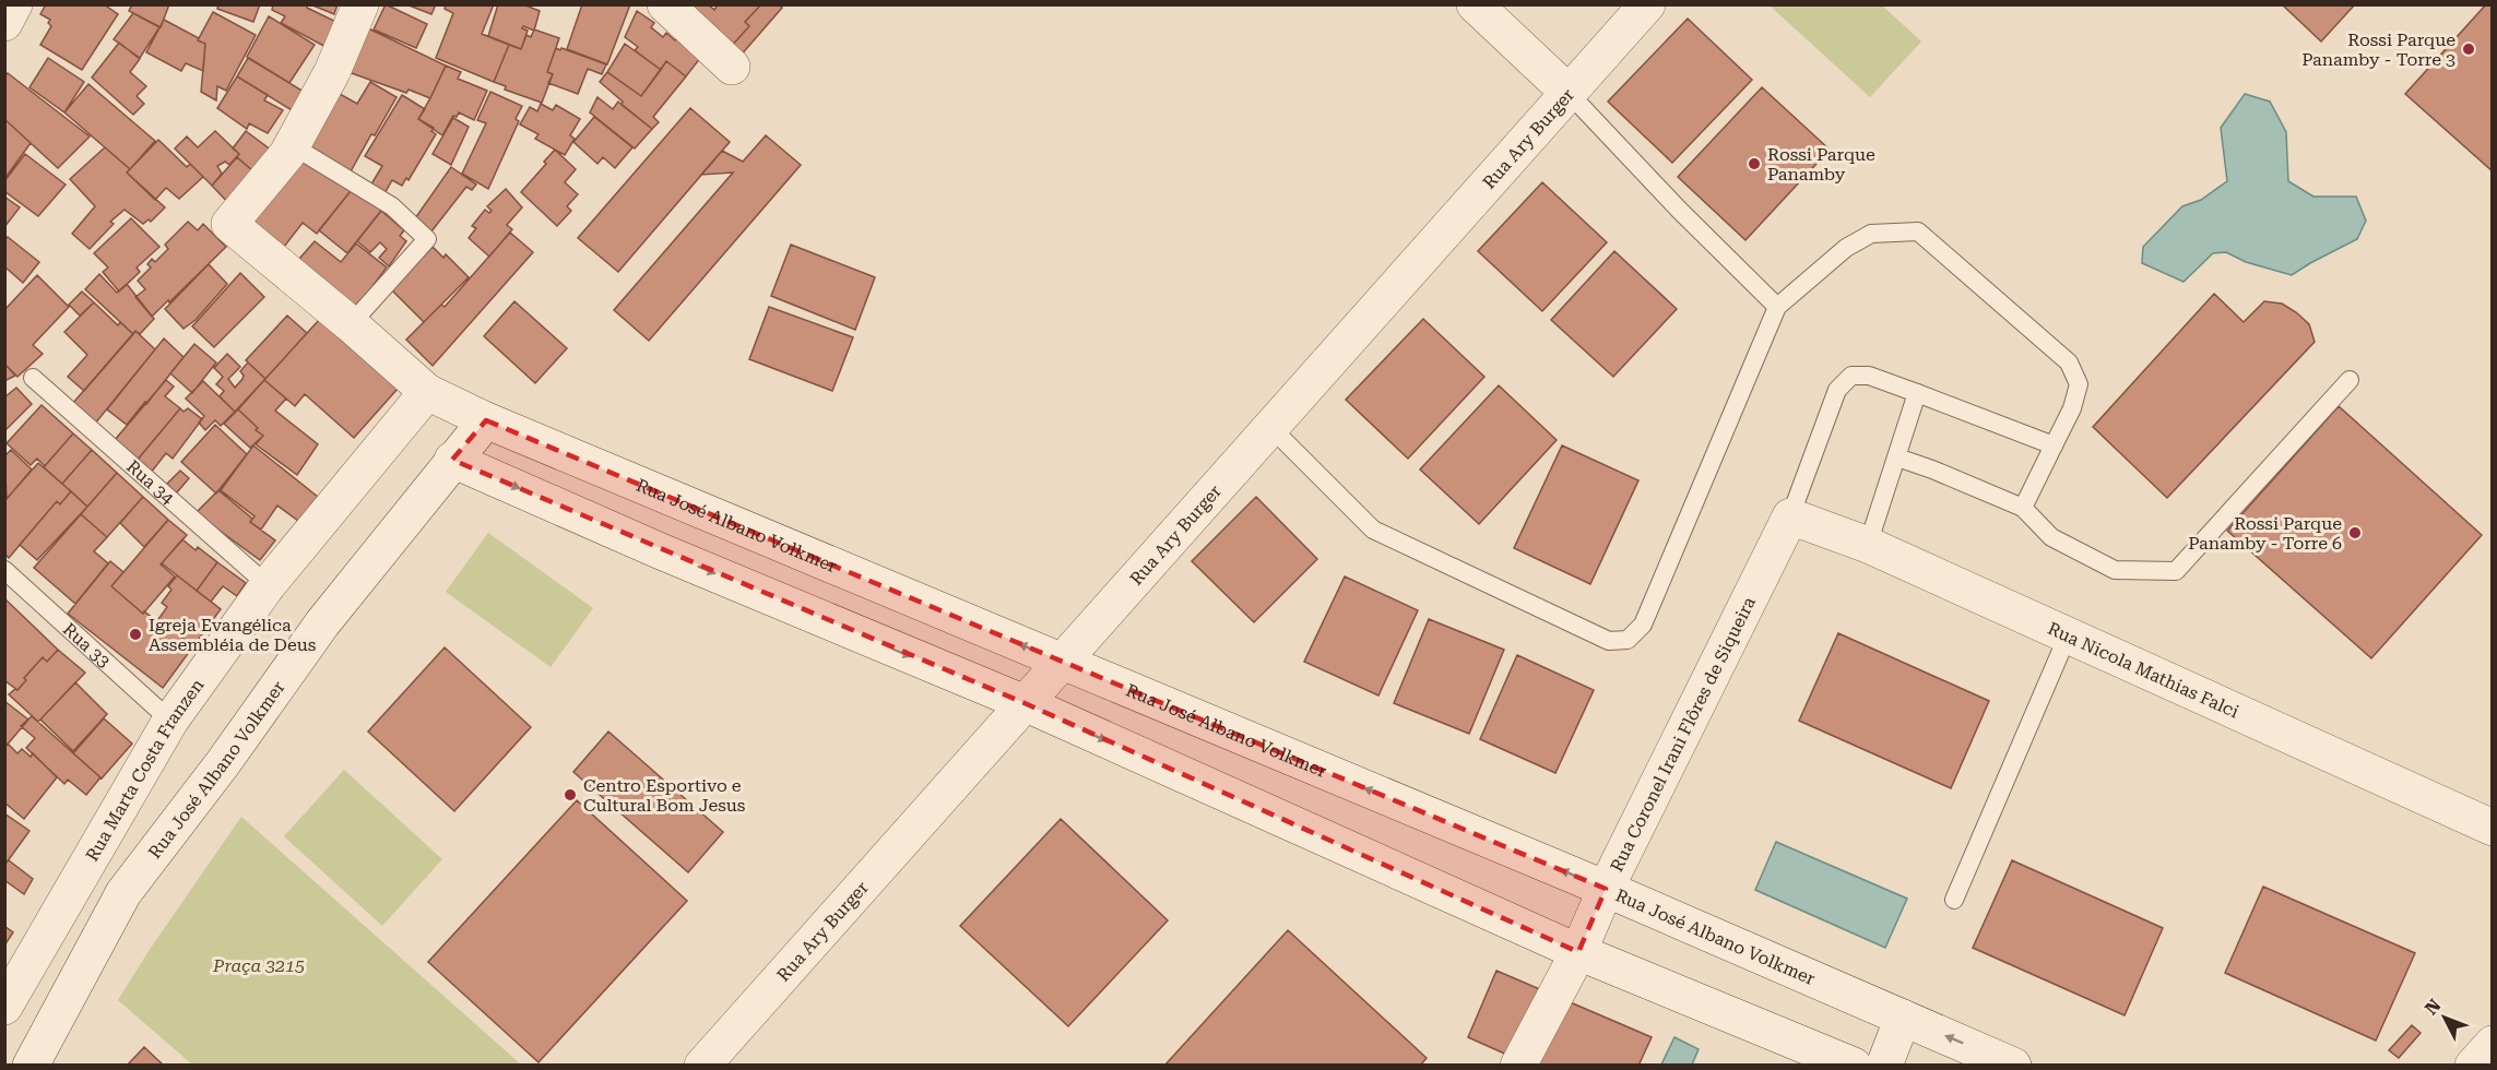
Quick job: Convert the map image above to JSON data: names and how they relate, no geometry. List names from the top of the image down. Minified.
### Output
{"streets":{"street":["Rua Ary Burger","Rua José Albano Volkmer","Rua Nicola Mathias Falci","Rua Coronel Irani Flôres de Siqueira","Rua Marta Costa Franzen"],"lane":["Rua 34","Rua 33"]},"crossings":[["Rua Ary Burger","Rua José Albano Volkmer"],["Rua 34","Rua Marta Costa Franzen"],["Rua José Albano Volkmer","Rua Coronel Irani Flôres de Siqueira"],["Rua 33","Rua Marta Costa Franzen"],["Rua Nicola Mathias Falci","Rua Coronel Irani Flôres de Siqueira"]],"parks":["Praça 3215"],"places":["Rossi Parque Panamby - Torre 3","Rossi Parque Panamby","Rossi Parque Panamby - Torre 6","Igreja Evangélica Assembléia de Deus","Centro Esportivo e Cultural Bom Jesus"],"north":"top left"}
